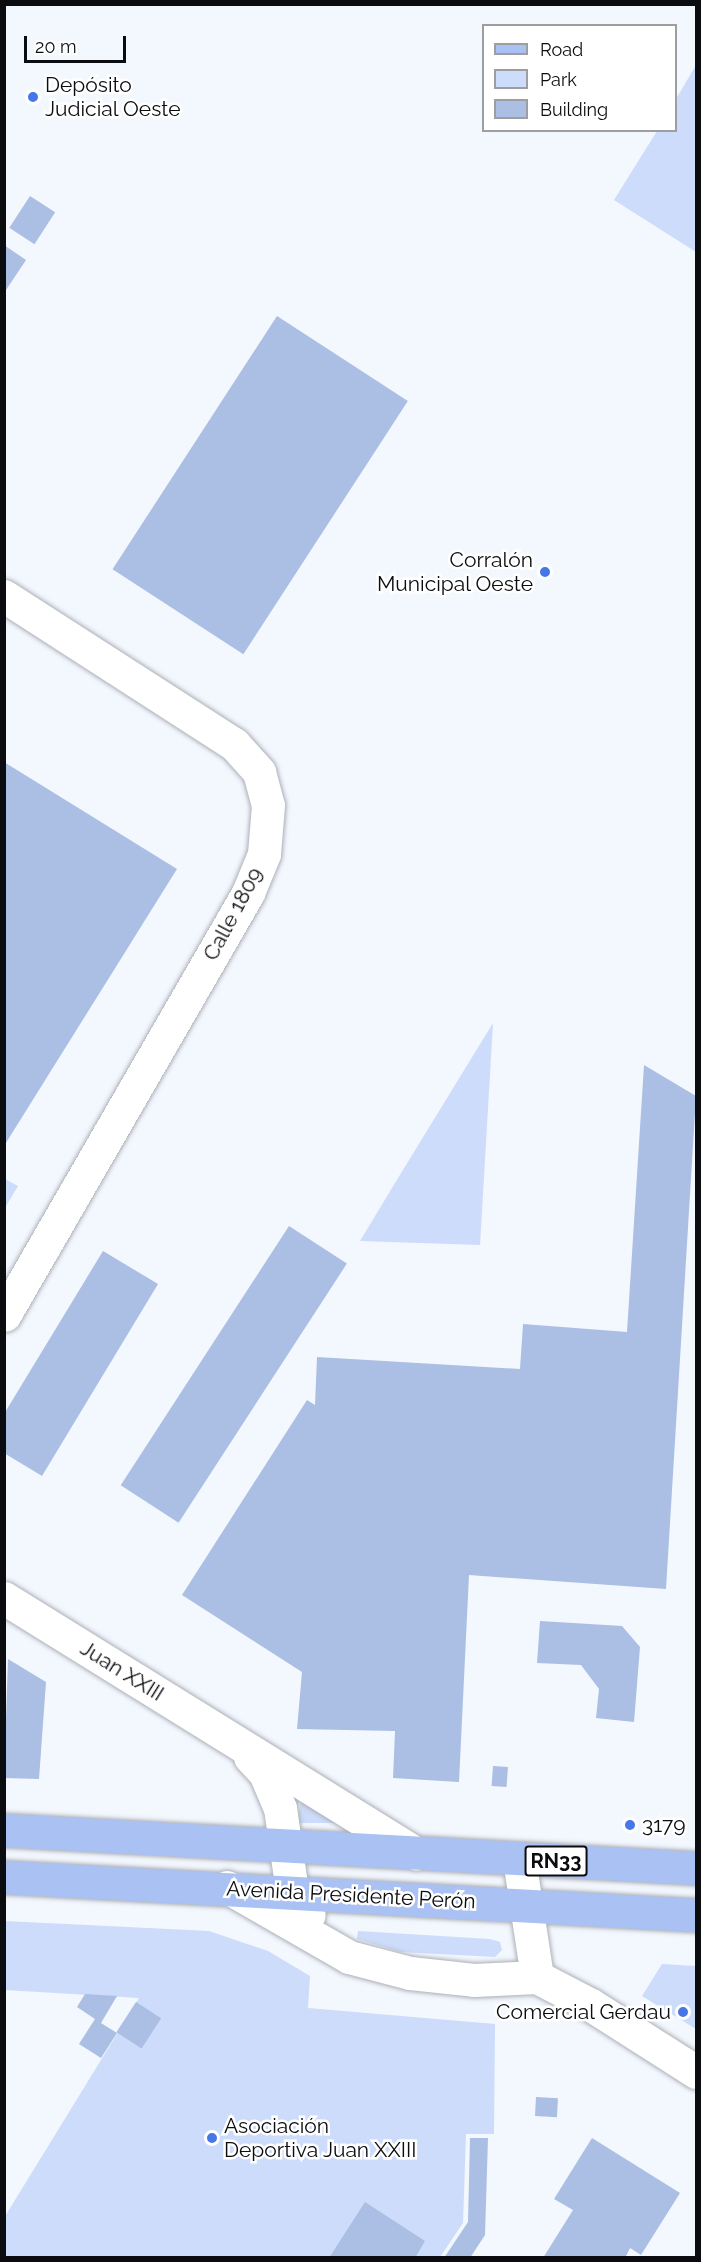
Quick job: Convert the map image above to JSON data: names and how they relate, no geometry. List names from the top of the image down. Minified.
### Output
{"streets":{"main road":["RN33","Avenida Presidente Perón"],"lane":["Calle 1809","Juan XXIII"]},"crossings":[["Juan XXIII","RN33"],["Juan XXIII","Avenida Presidente Perón"]],"places":["Depósito Judicial Oeste","Corralón Municipal Oeste","3179","Comercial Gerdau","Asociación Deportiva Juan XXIII"],"legend":["Road","Park","Building"],"scale_bar":"20 m"}
